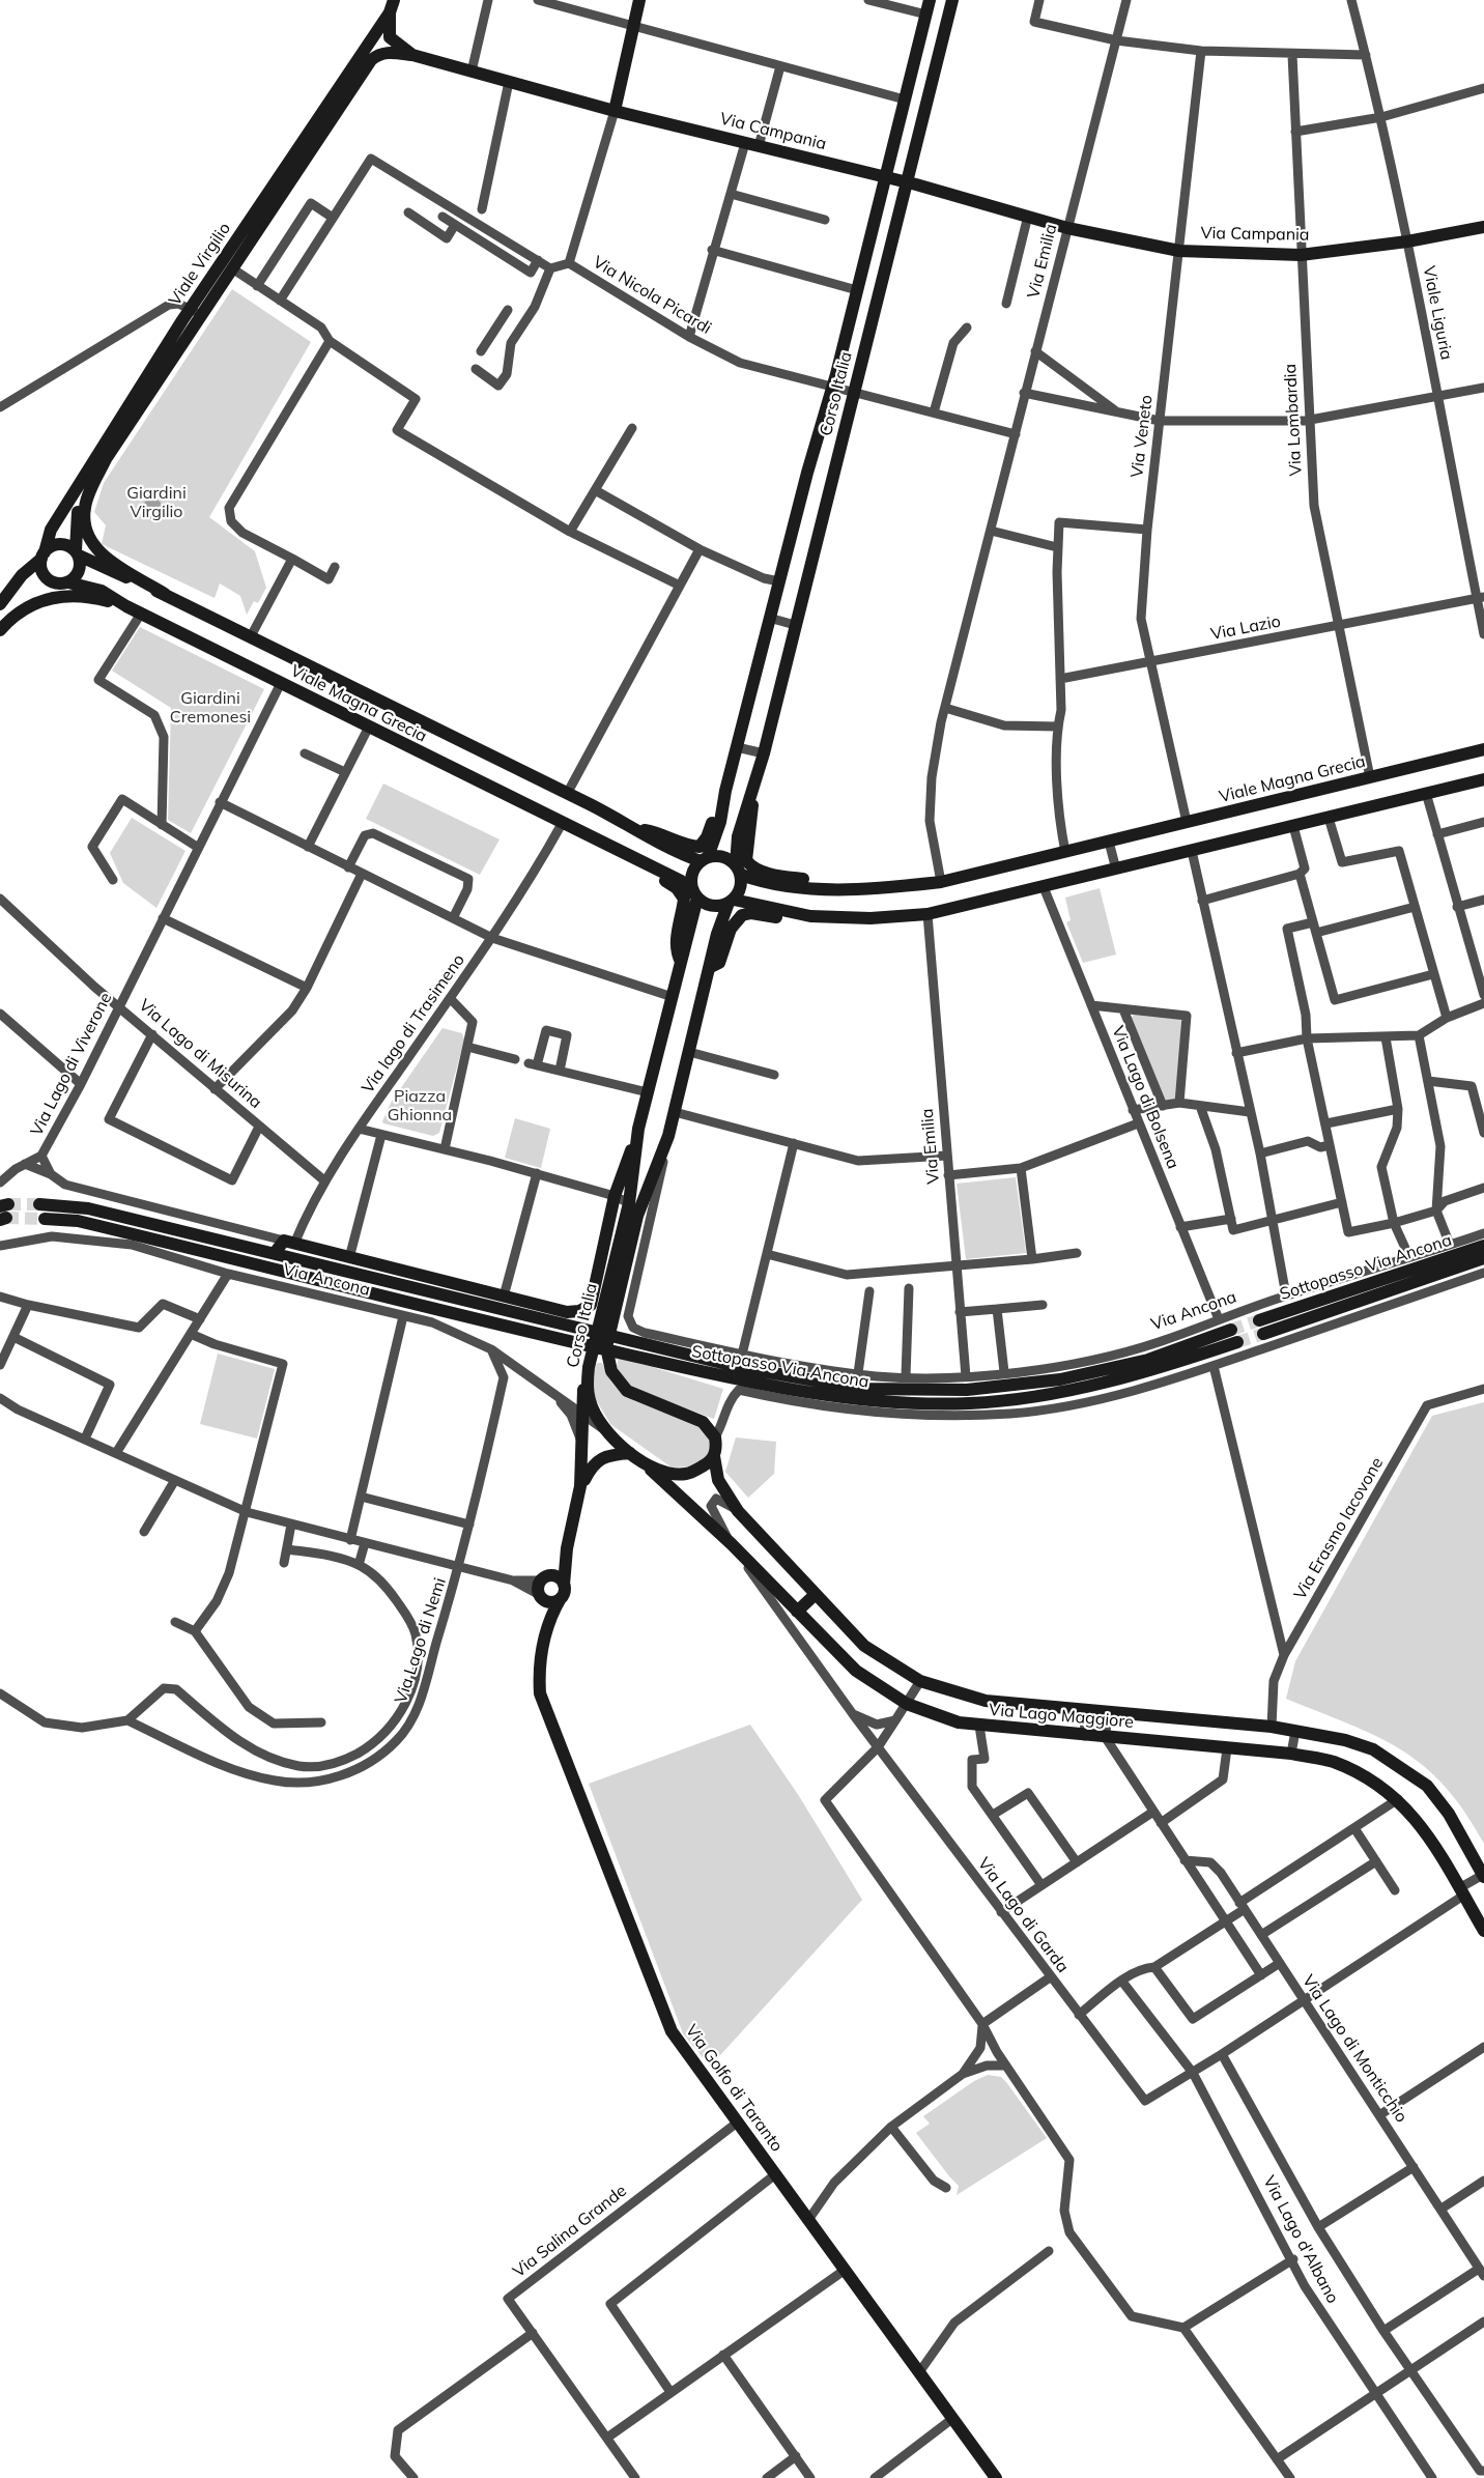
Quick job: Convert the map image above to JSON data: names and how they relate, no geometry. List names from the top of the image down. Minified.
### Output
{"streets":{"street":["Via Campania","Via Emilia","Viale Virgilio","Via Nicola Picardi","Viale Liguria","Corso Italia","Via Lombardia","Via Veneto","Via Lazio","Viale Magna Grecia","Via lago di Trasimeno","Via Lago di Misurina","Via Lago di Viverone","Via Lago di Bolsena","Sottopasso Via Ancona","Via Ancona","Via Erasmo Iacovone","Via Lago di Nemi","Via Lago Maggiore","Via Lago di Garda","Via Lago di Monticchio","Via Golfo di Taranto","Via Salina Grande","Via Lago d'Albano"]},"crossings":[["Via Campania","Via Emilia"],["Via Campania","Viale Virgilio"],["Via Campania","Viale Liguria"],["Via Campania","Corso Italia"],["Via Campania","Via Lombardia"],["Via Campania","Via Veneto"],["Via Emilia","Via Nicola Picardi"],["Via Emilia","Viale Magna Grecia"],["Via Emilia","Via Ancona"],["Viale Virgilio","Viale Magna Grecia"],["Via Nicola Picardi","Corso Italia"],["Viale Liguria","Via Lazio"],["Corso Italia","Viale Magna Grecia"],["Corso Italia","Via Ancona"],["Corso Italia","Via Lago Maggiore"],["Via Lombardia","Via Lazio"],["Via Lombardia","Viale Magna Grecia"],["Via Veneto","Via Lazio"],["Via Veneto","Viale Magna Grecia"],["Viale Magna Grecia","Via lago di Trasimeno"],["Viale Magna Grecia","Via Lago di Viverone"],["Via lago di Trasimeno","Via Lago di Misurina"],["Via lago di Trasimeno","Via Ancona"],["Via Lago di Misurina","Via Lago di Viverone"],["Via Lago di Bolsena","Via Ancona"],["Sottopasso Via Ancona","Via Ancona"],["Via Erasmo Iacovone","Via Lago Maggiore"],["Via Lago di Nemi","Via Golfo di Taranto"],["Via Lago Maggiore","Via Lago di Garda"],["Via Lago di Garda","Via Lago d'Albano"],["Via Golfo di Taranto","Via Salina Grande"]],"parks":["Giardini Virgilio","Giardini Cremonesi","Piazza Ghionna"]}
